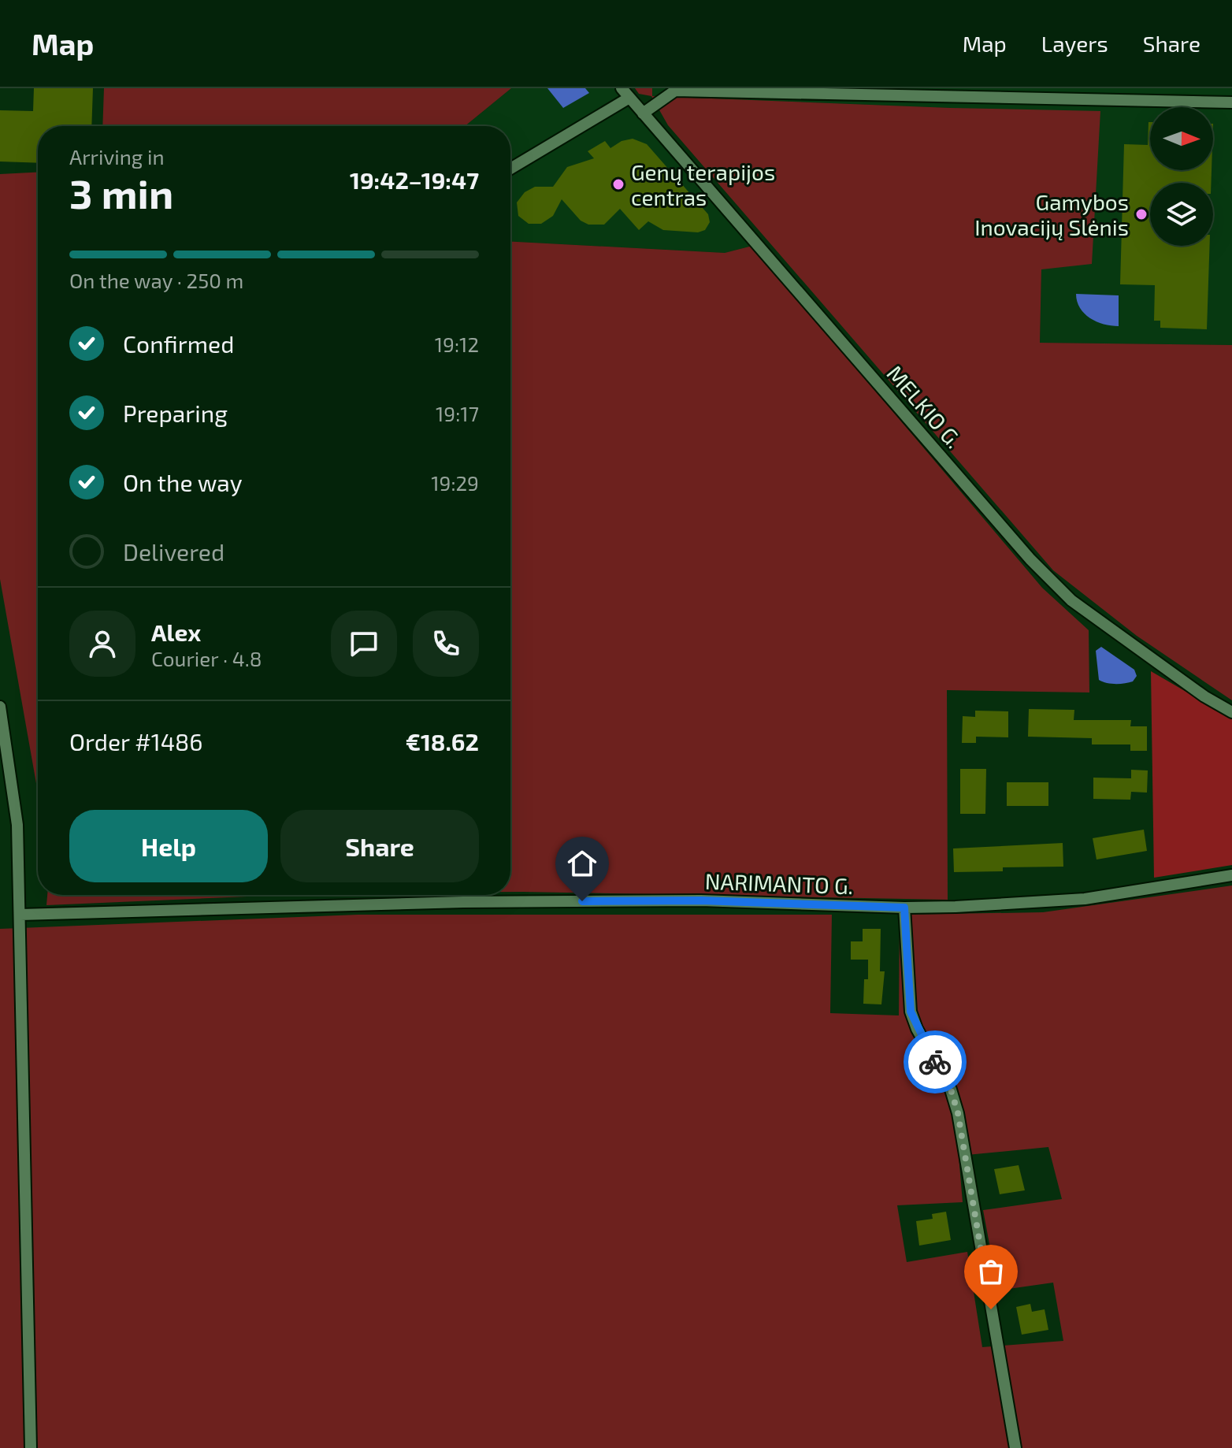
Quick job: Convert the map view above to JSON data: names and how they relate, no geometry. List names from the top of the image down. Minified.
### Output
{"streets":{"street":["MELKIO G.","NARIMANTO G."]},"places":["Genų terapijos centras","Gamybos Inovacijų Slėnis"],"north":"right","page":{"header":"Map","nav":["Map","Layers","Share"],"heading":["3 min","Arriving in","19:42–19:47"],"panel":["Alex","Courier · 4.8","Order #1486","€18.62"],"bar":"On the way · 250 m","list":[["Confirmed","19:12"],["Preparing","19:17"],["On the way","19:29"],"Delivered"],"buttons":["Help","Share"]}}
